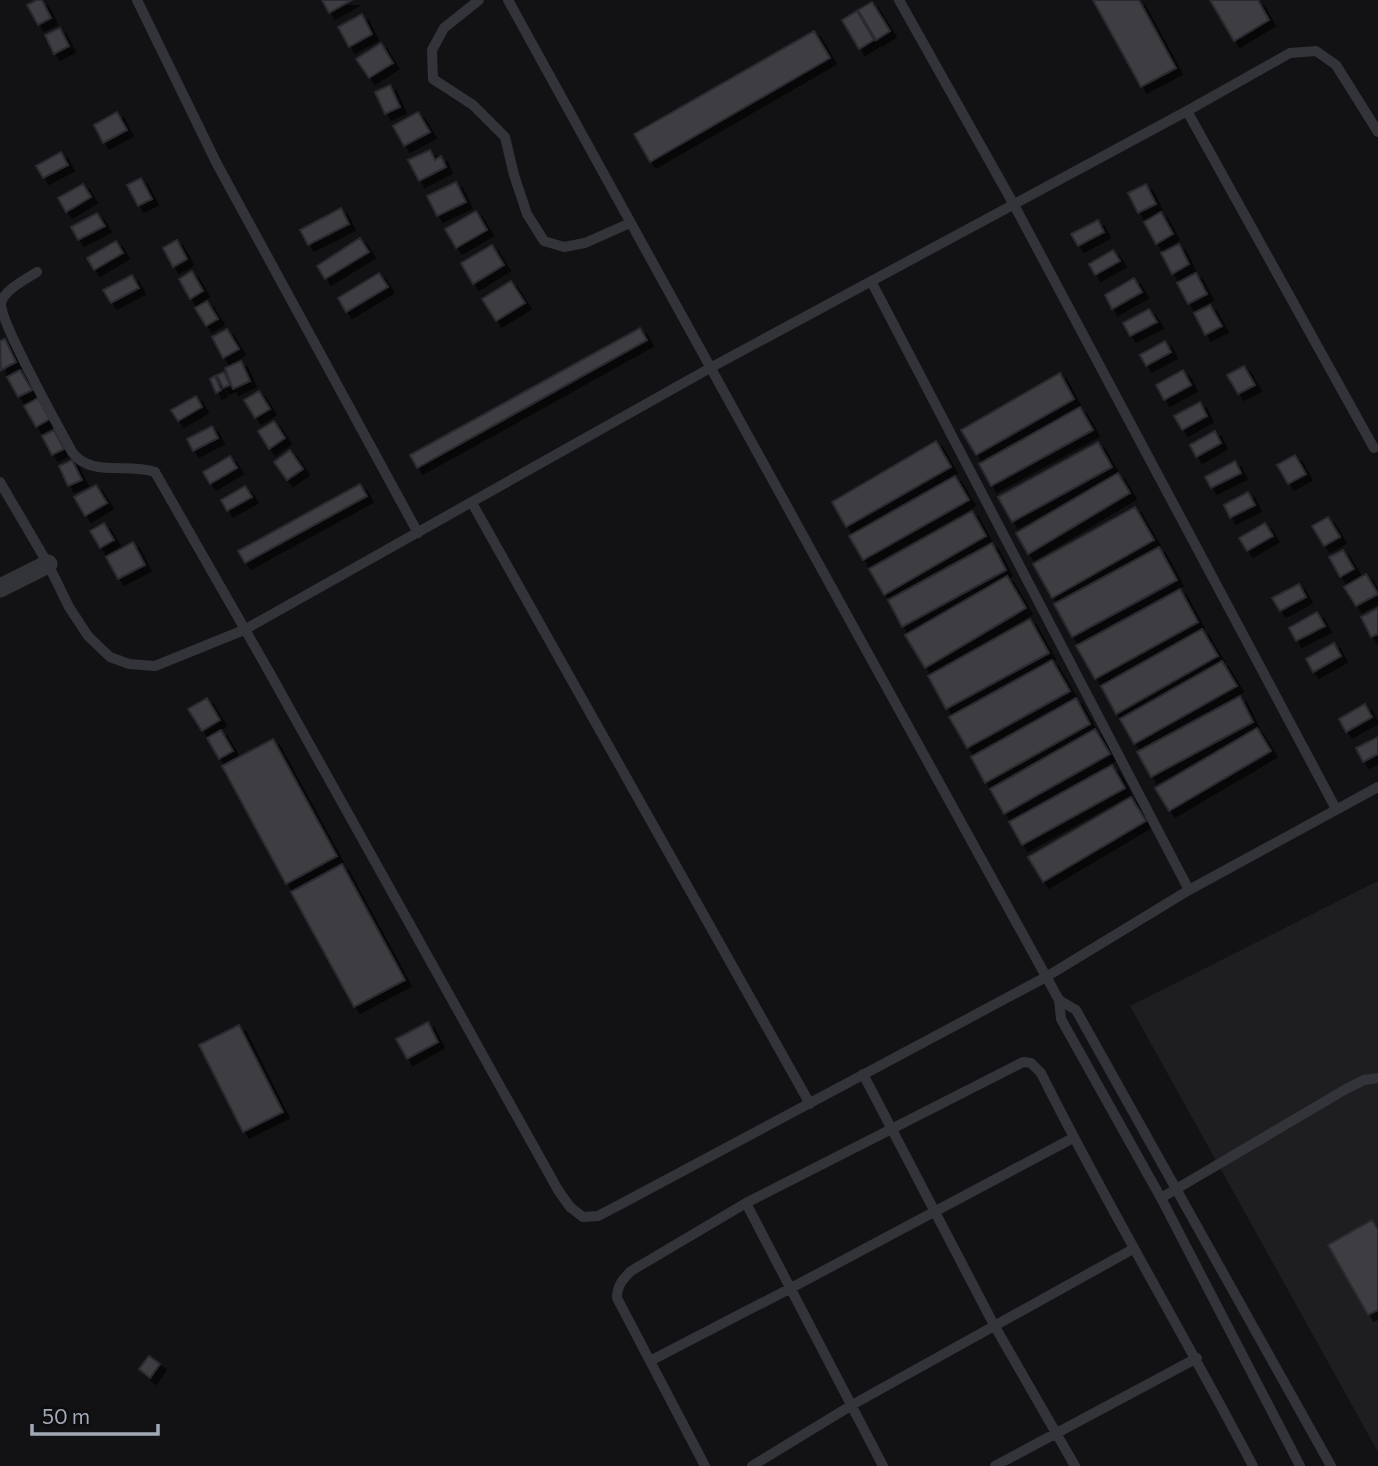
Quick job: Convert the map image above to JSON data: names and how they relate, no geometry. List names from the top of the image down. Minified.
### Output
{"scale_bar":"50 m"}
